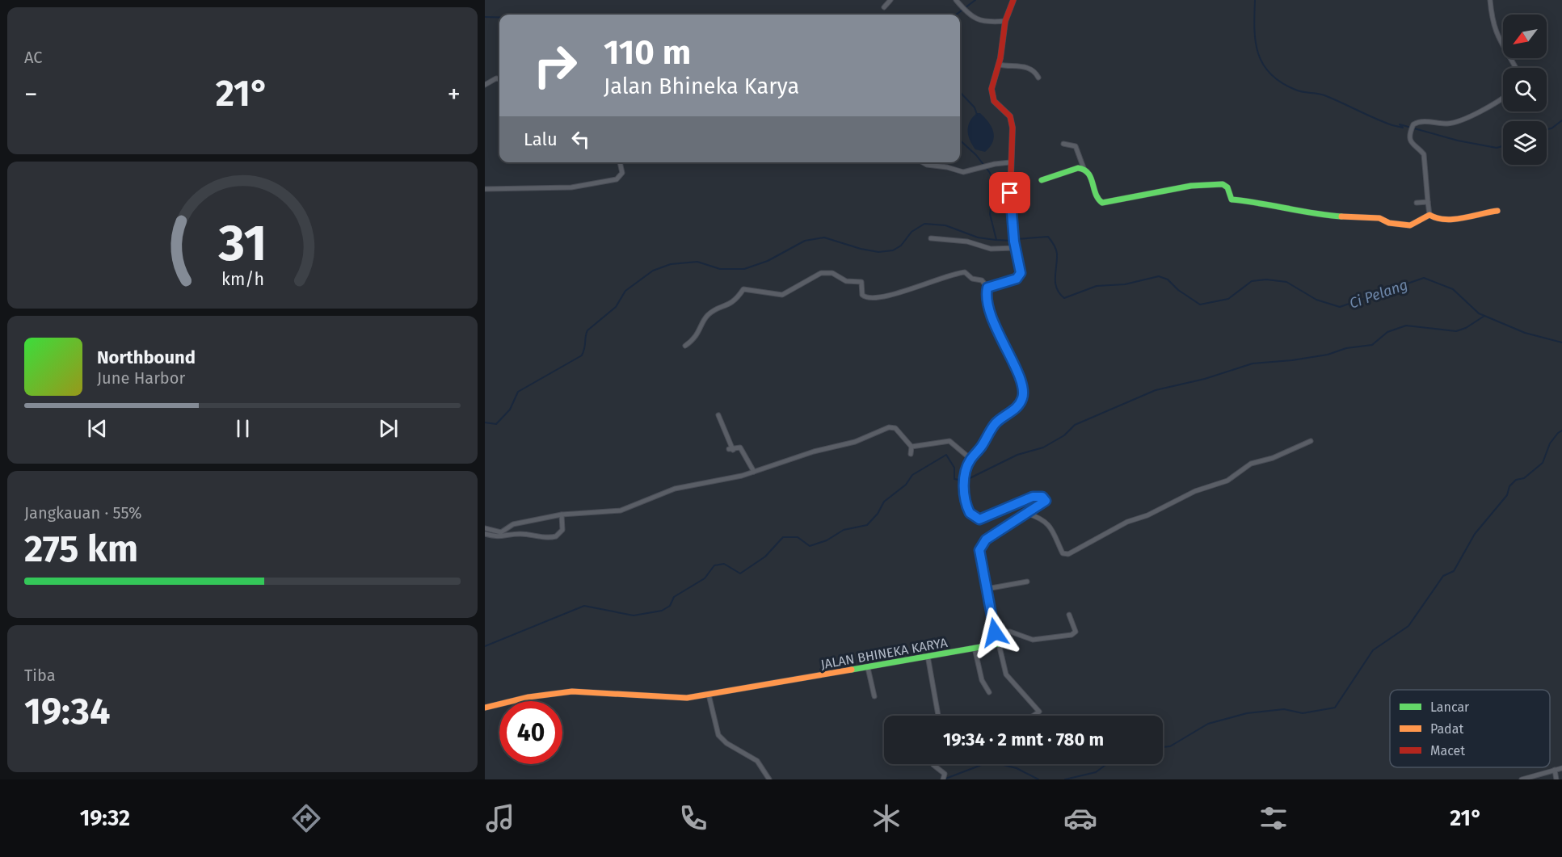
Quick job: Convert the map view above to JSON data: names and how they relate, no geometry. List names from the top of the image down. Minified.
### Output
{"streets":{"street":["JALAN BHINEKA KARYA"]},"water":["Ci Pelang"],"legend":["Lancar","Padat","Macet"],"north":"bottom left","page":{"tile":["AC",["Jangkauan · 55%","275 km"],["Tiba","19:34"]],"turn":["110 m","Jalan Bhineka Karya"],"heat":["−","21°","+"],"then":"Lalu","song":["Northbound","June Harbor"],"limit":"40","trip":"19:34 · 2 mnt · 780 m","tabs":["19:32","21°"],"gauge":["31","km/h"]}}
